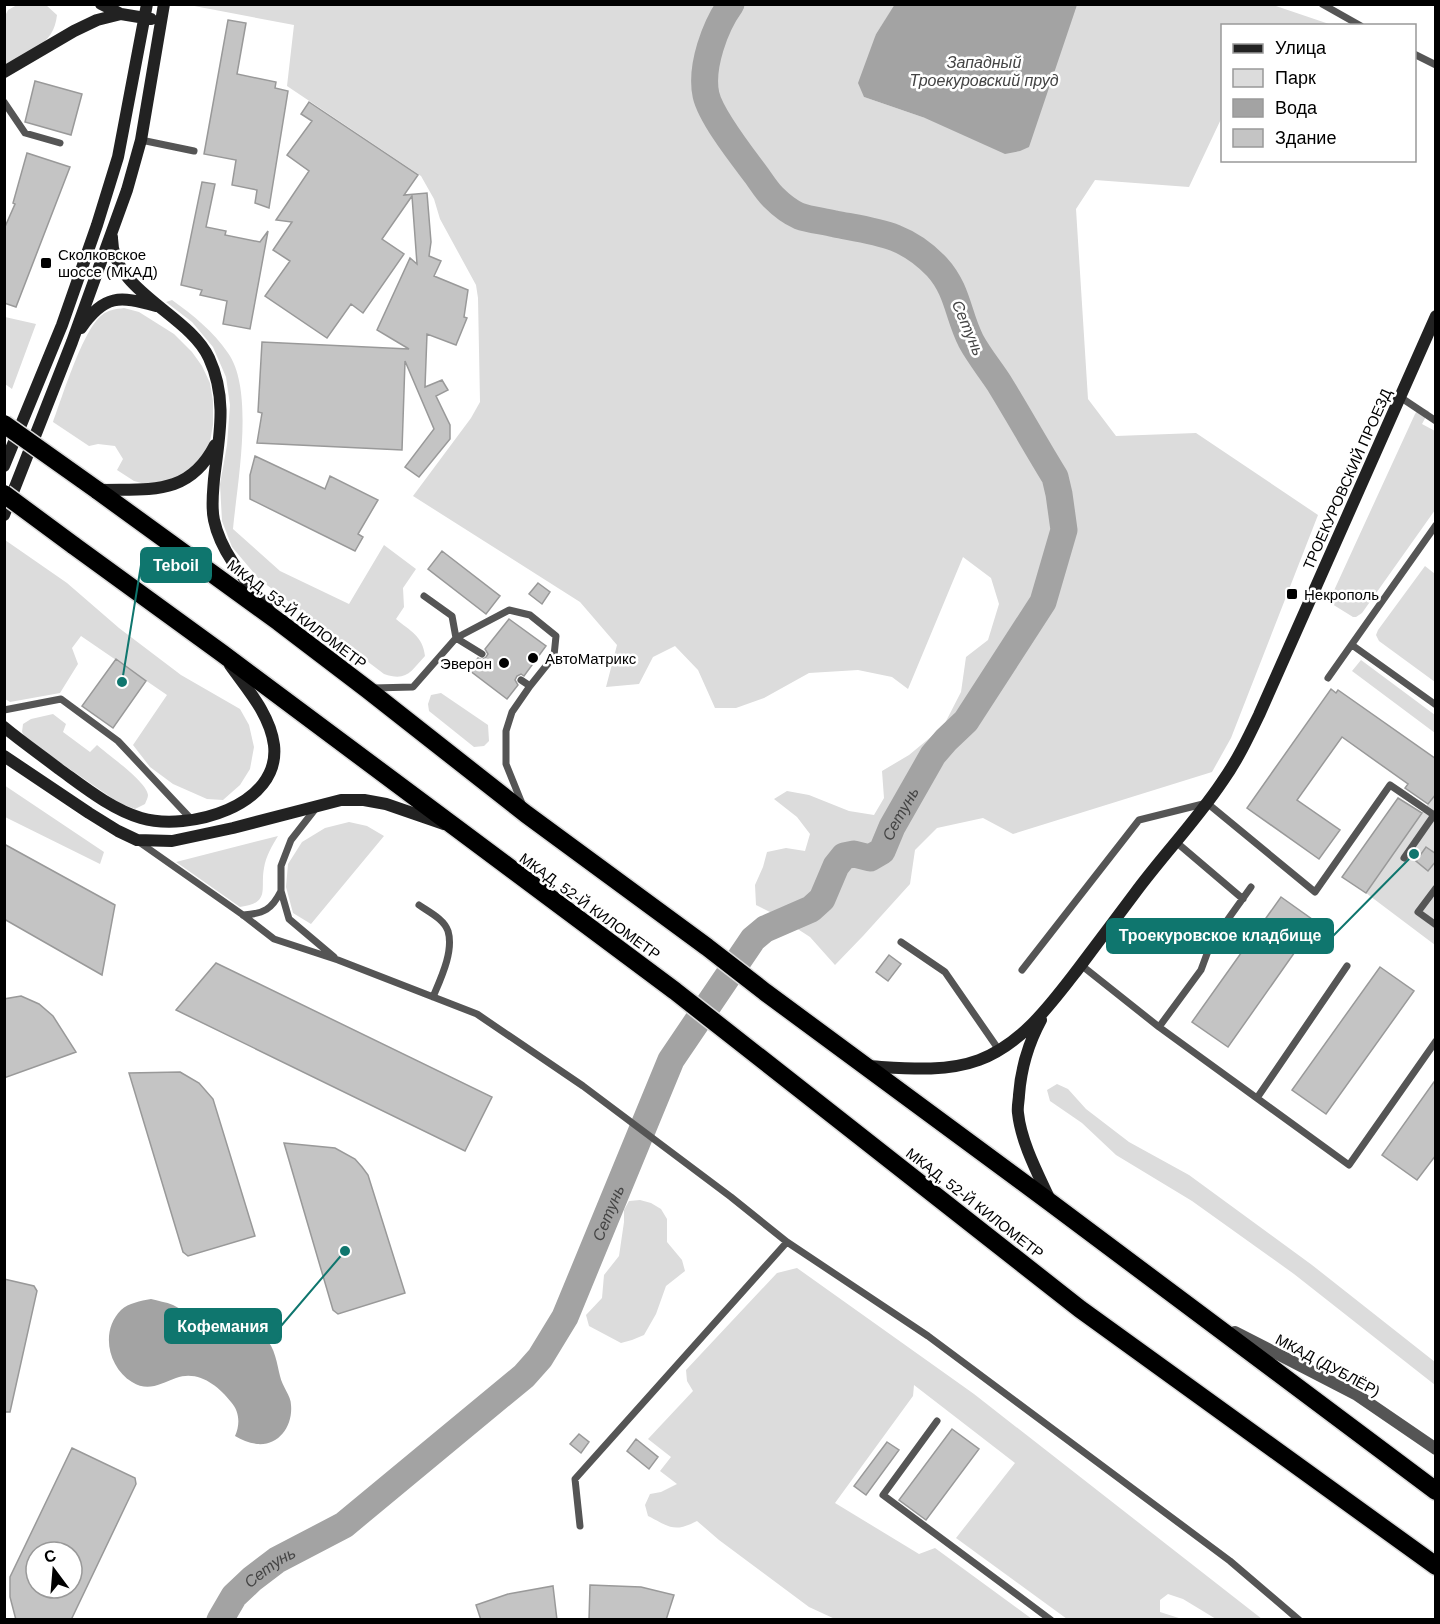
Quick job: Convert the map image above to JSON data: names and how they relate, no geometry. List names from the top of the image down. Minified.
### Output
{"streets":{"highway":["МКАД, 53-Й КИЛОМЕТР","МКАД, 52-Й КИЛОМЕТР"],"main road":["ТРОЕКУРОВСКИЙ ПРОЕЗД"],"street":["МКАД (ДУБЛЁР)"]},"water":["Западный Троекуровский пруд","Сетунь"],"places":{"transit":["Сколковское шоссе (МКАД)","Некрополь"],"other":["АвтоМатрикс","Эверон","Teboil","Троекуровское кладбище","Кофемания"]},"legend":["Улица","Парк","Вода","Здание"],"north":"top"}
